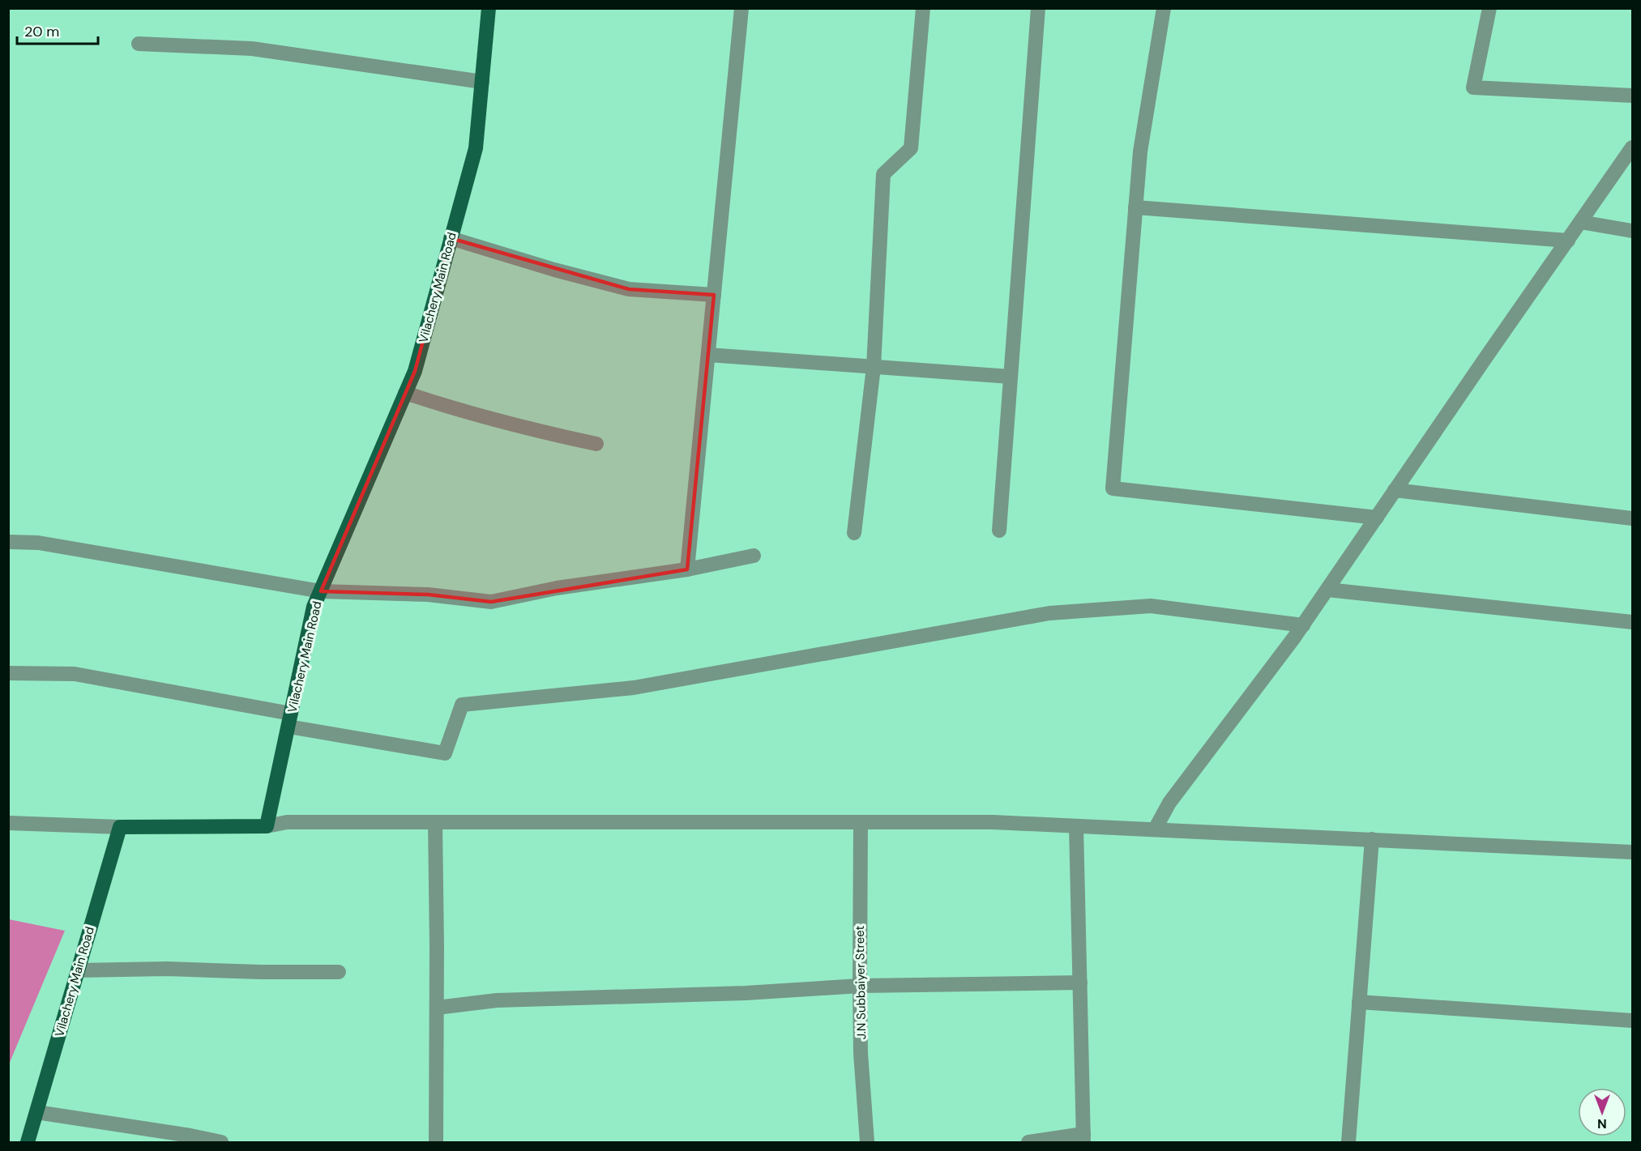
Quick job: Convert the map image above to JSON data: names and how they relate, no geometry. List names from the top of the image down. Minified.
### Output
{"streets":{"main road":["Vilachery Main Road"],"street":["J.N Subbaiyer Street"]},"scale_bar":"20 m","north":"bottom"}
